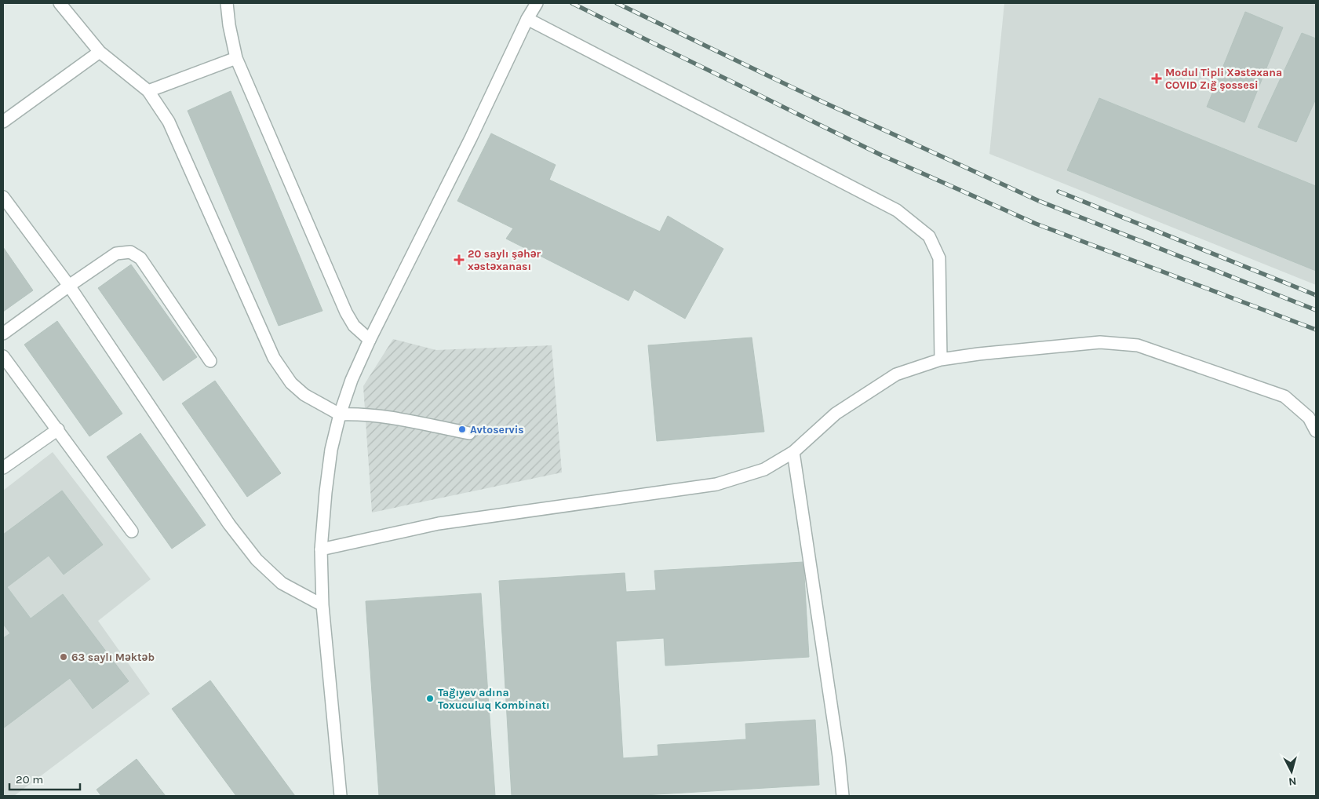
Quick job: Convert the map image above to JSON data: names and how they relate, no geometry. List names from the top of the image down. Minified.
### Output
{"places":{"health":["Modul Tipli Xəstəxana COVID Zığ şossesi","20 saylı şəhər xəstəxanası"],"other":["Avtoservis","63 saylı Məktəb","Tağıyev adına Toxuculuq Kombinatı"]},"scale_bar":"20 m","north":"bottom"}
